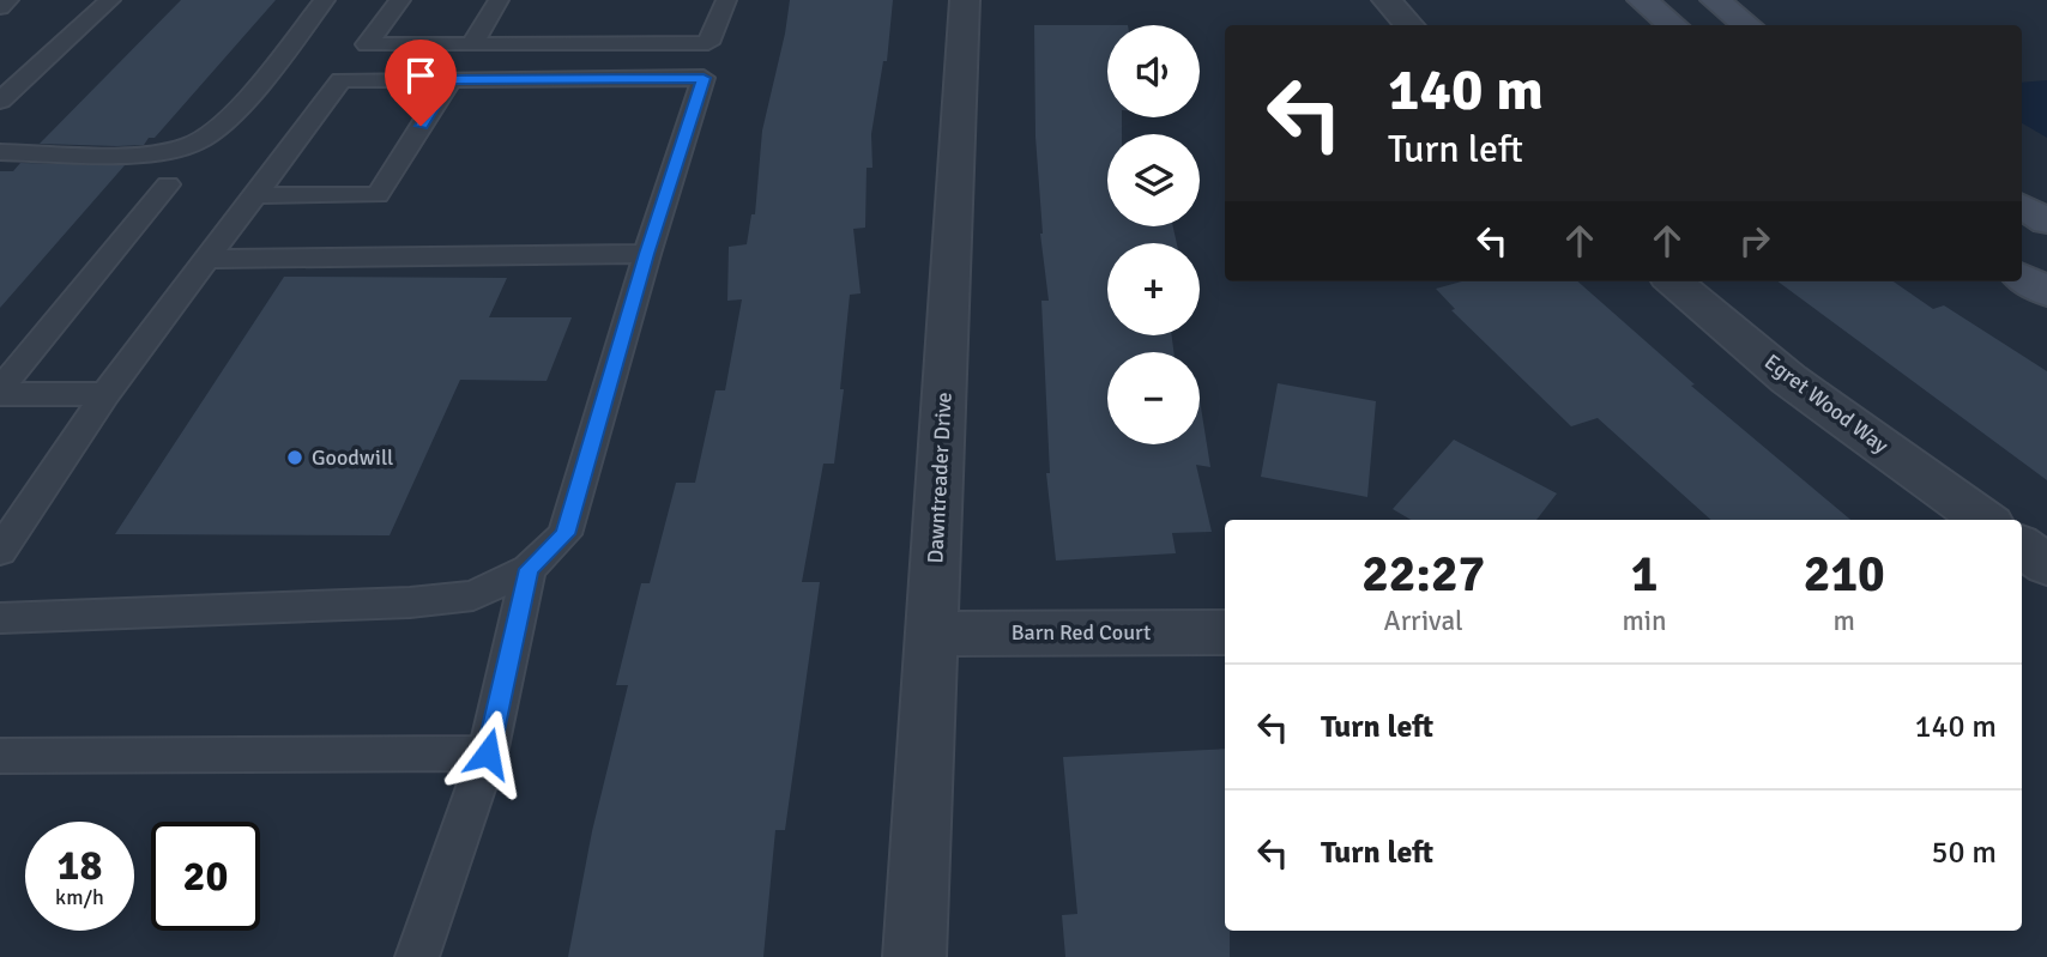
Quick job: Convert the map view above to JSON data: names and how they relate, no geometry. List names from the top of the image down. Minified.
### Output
{"streets":{"street":["Egret Wood Way","Dawntreader Drive","Barn Red Court"]},"crossings":[["Dawntreader Drive","Barn Red Court"]],"places":["Goodwill"],"page":{"map_buttons":["+","−"],"turn":["140 m","Turn left"],"eta":["22:27","Arrival","1","min","210","m"],"list":[{"name":"Turn left","value":"140 m"},{"name":"Turn left","value":"50 m"}],"speed":"18 km/h","limit":"20"}}
